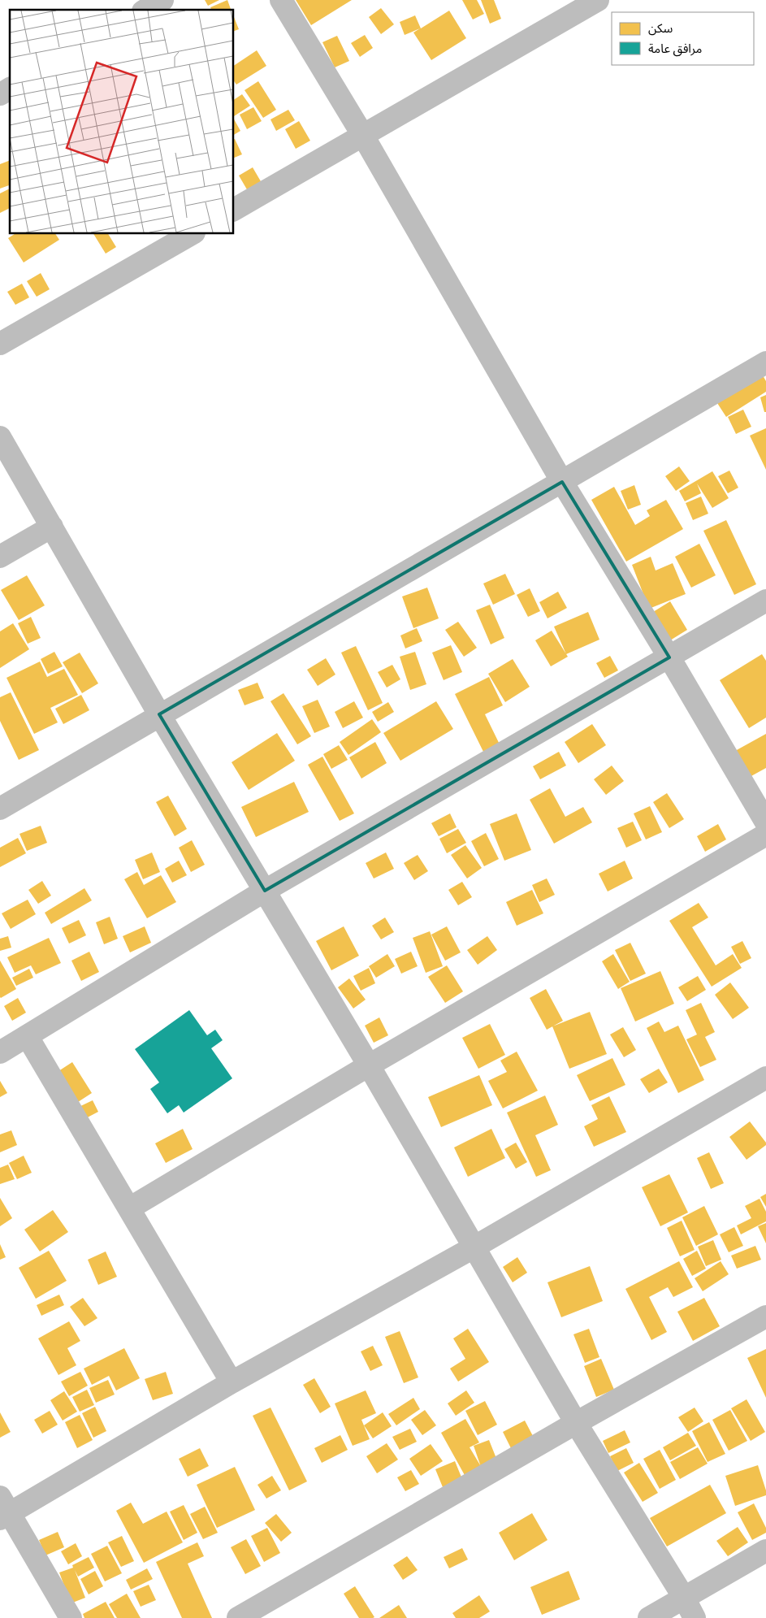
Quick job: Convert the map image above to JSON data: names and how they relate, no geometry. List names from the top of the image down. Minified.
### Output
{"legend":["سكن","مرافق عامة"]}
